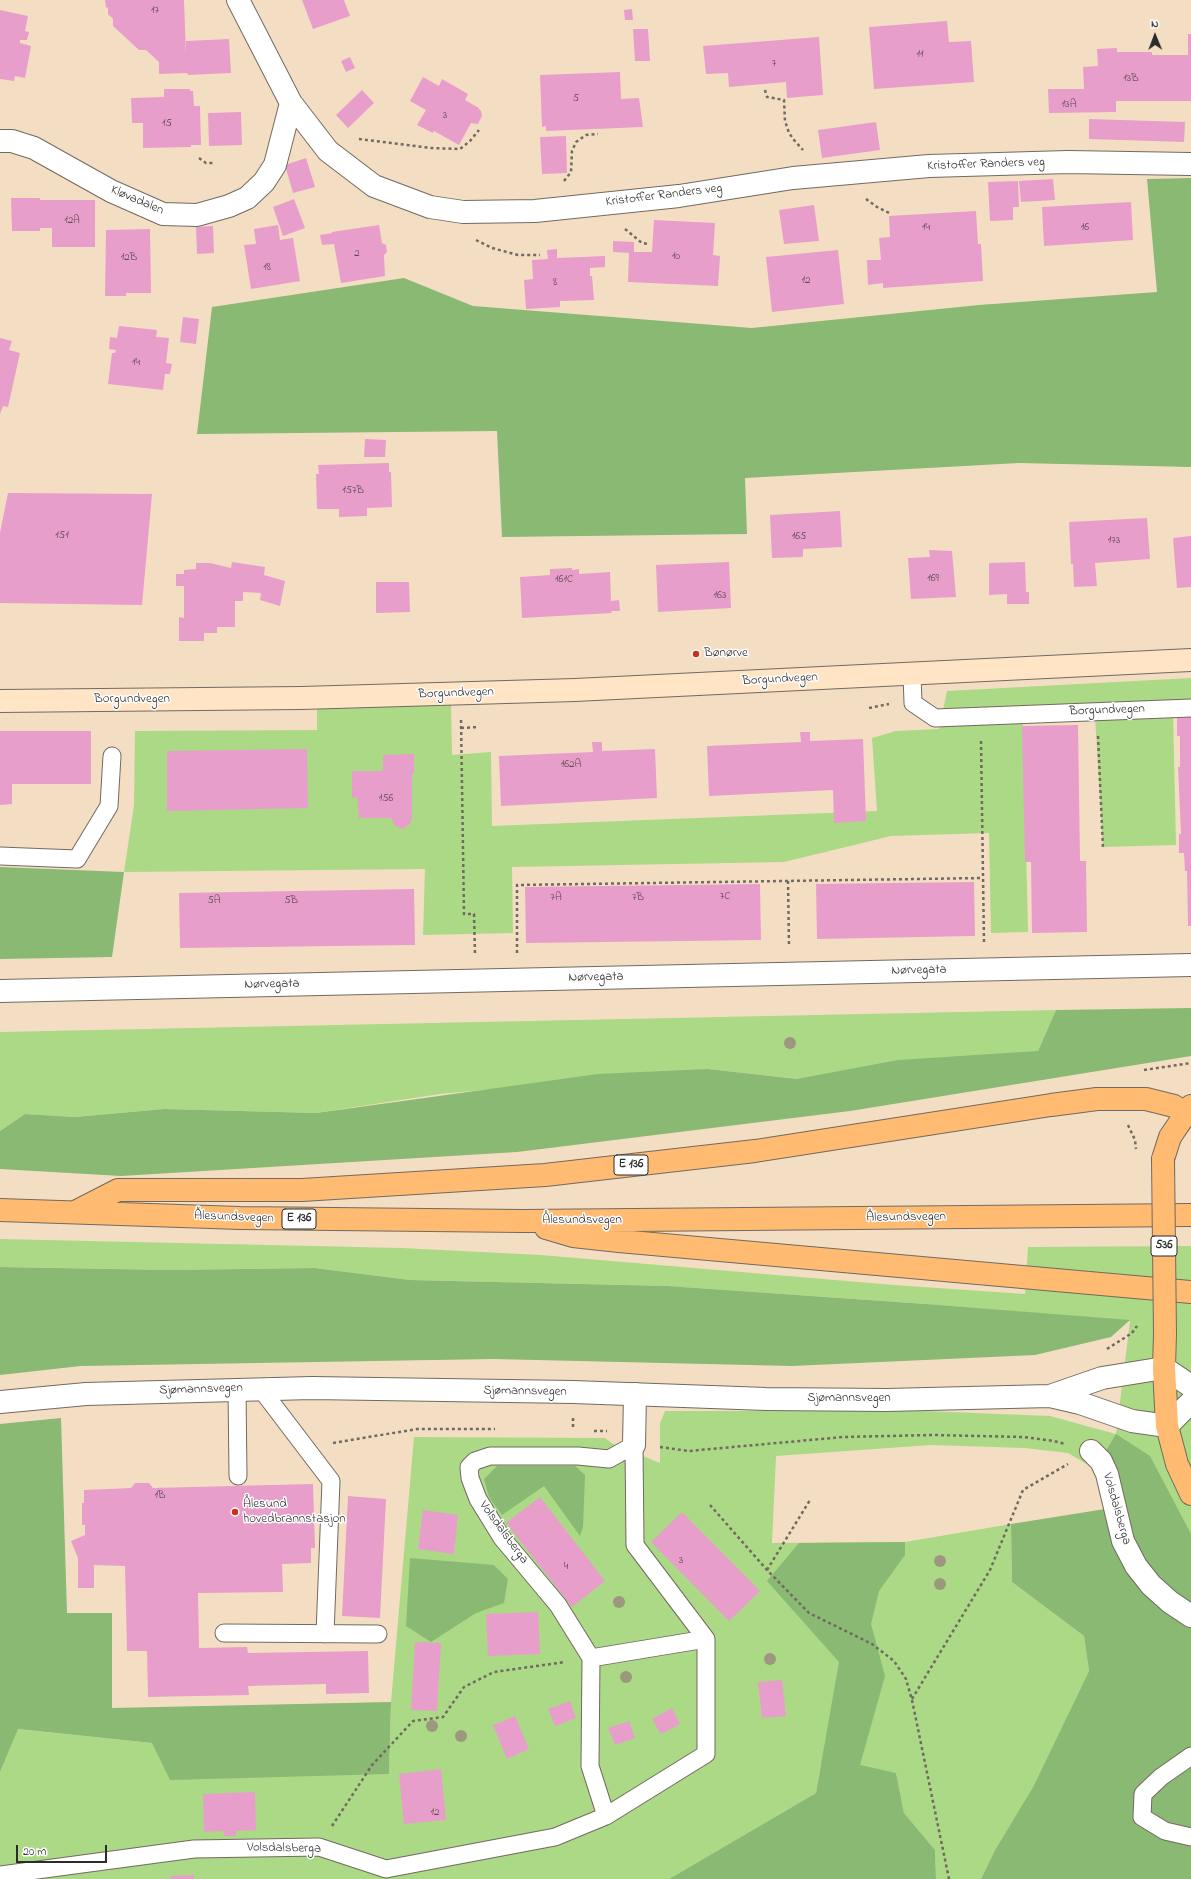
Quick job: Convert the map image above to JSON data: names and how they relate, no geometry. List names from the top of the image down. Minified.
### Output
{"streets":{"main road":["Borgundvegen","E 136","Ålesundsvegen","536"],"street":["Kristoffer Randers veg","Kløvadalen","Nørvegata","Sjømannsvegen","Volsdalsberga"]},"crossings":[["Kristoffer Randers veg","Kløvadalen"],["E 136","Ålesundsvegen"],["E 136","536"],["536","Sjømannsvegen"]],"places":["Bønørve","Ålesund hovedbrannstasjon"],"house_numbers":["17","11","7","13B","5","13A","3","15","12A","14","16","2","10","12B","18","12","8","14","157B","151","165","173","169","161C","163","162A","156","7C","7A","7B","5A","5B","1B","3","4","12"],"scale_bar":"20 m","north":"top"}
